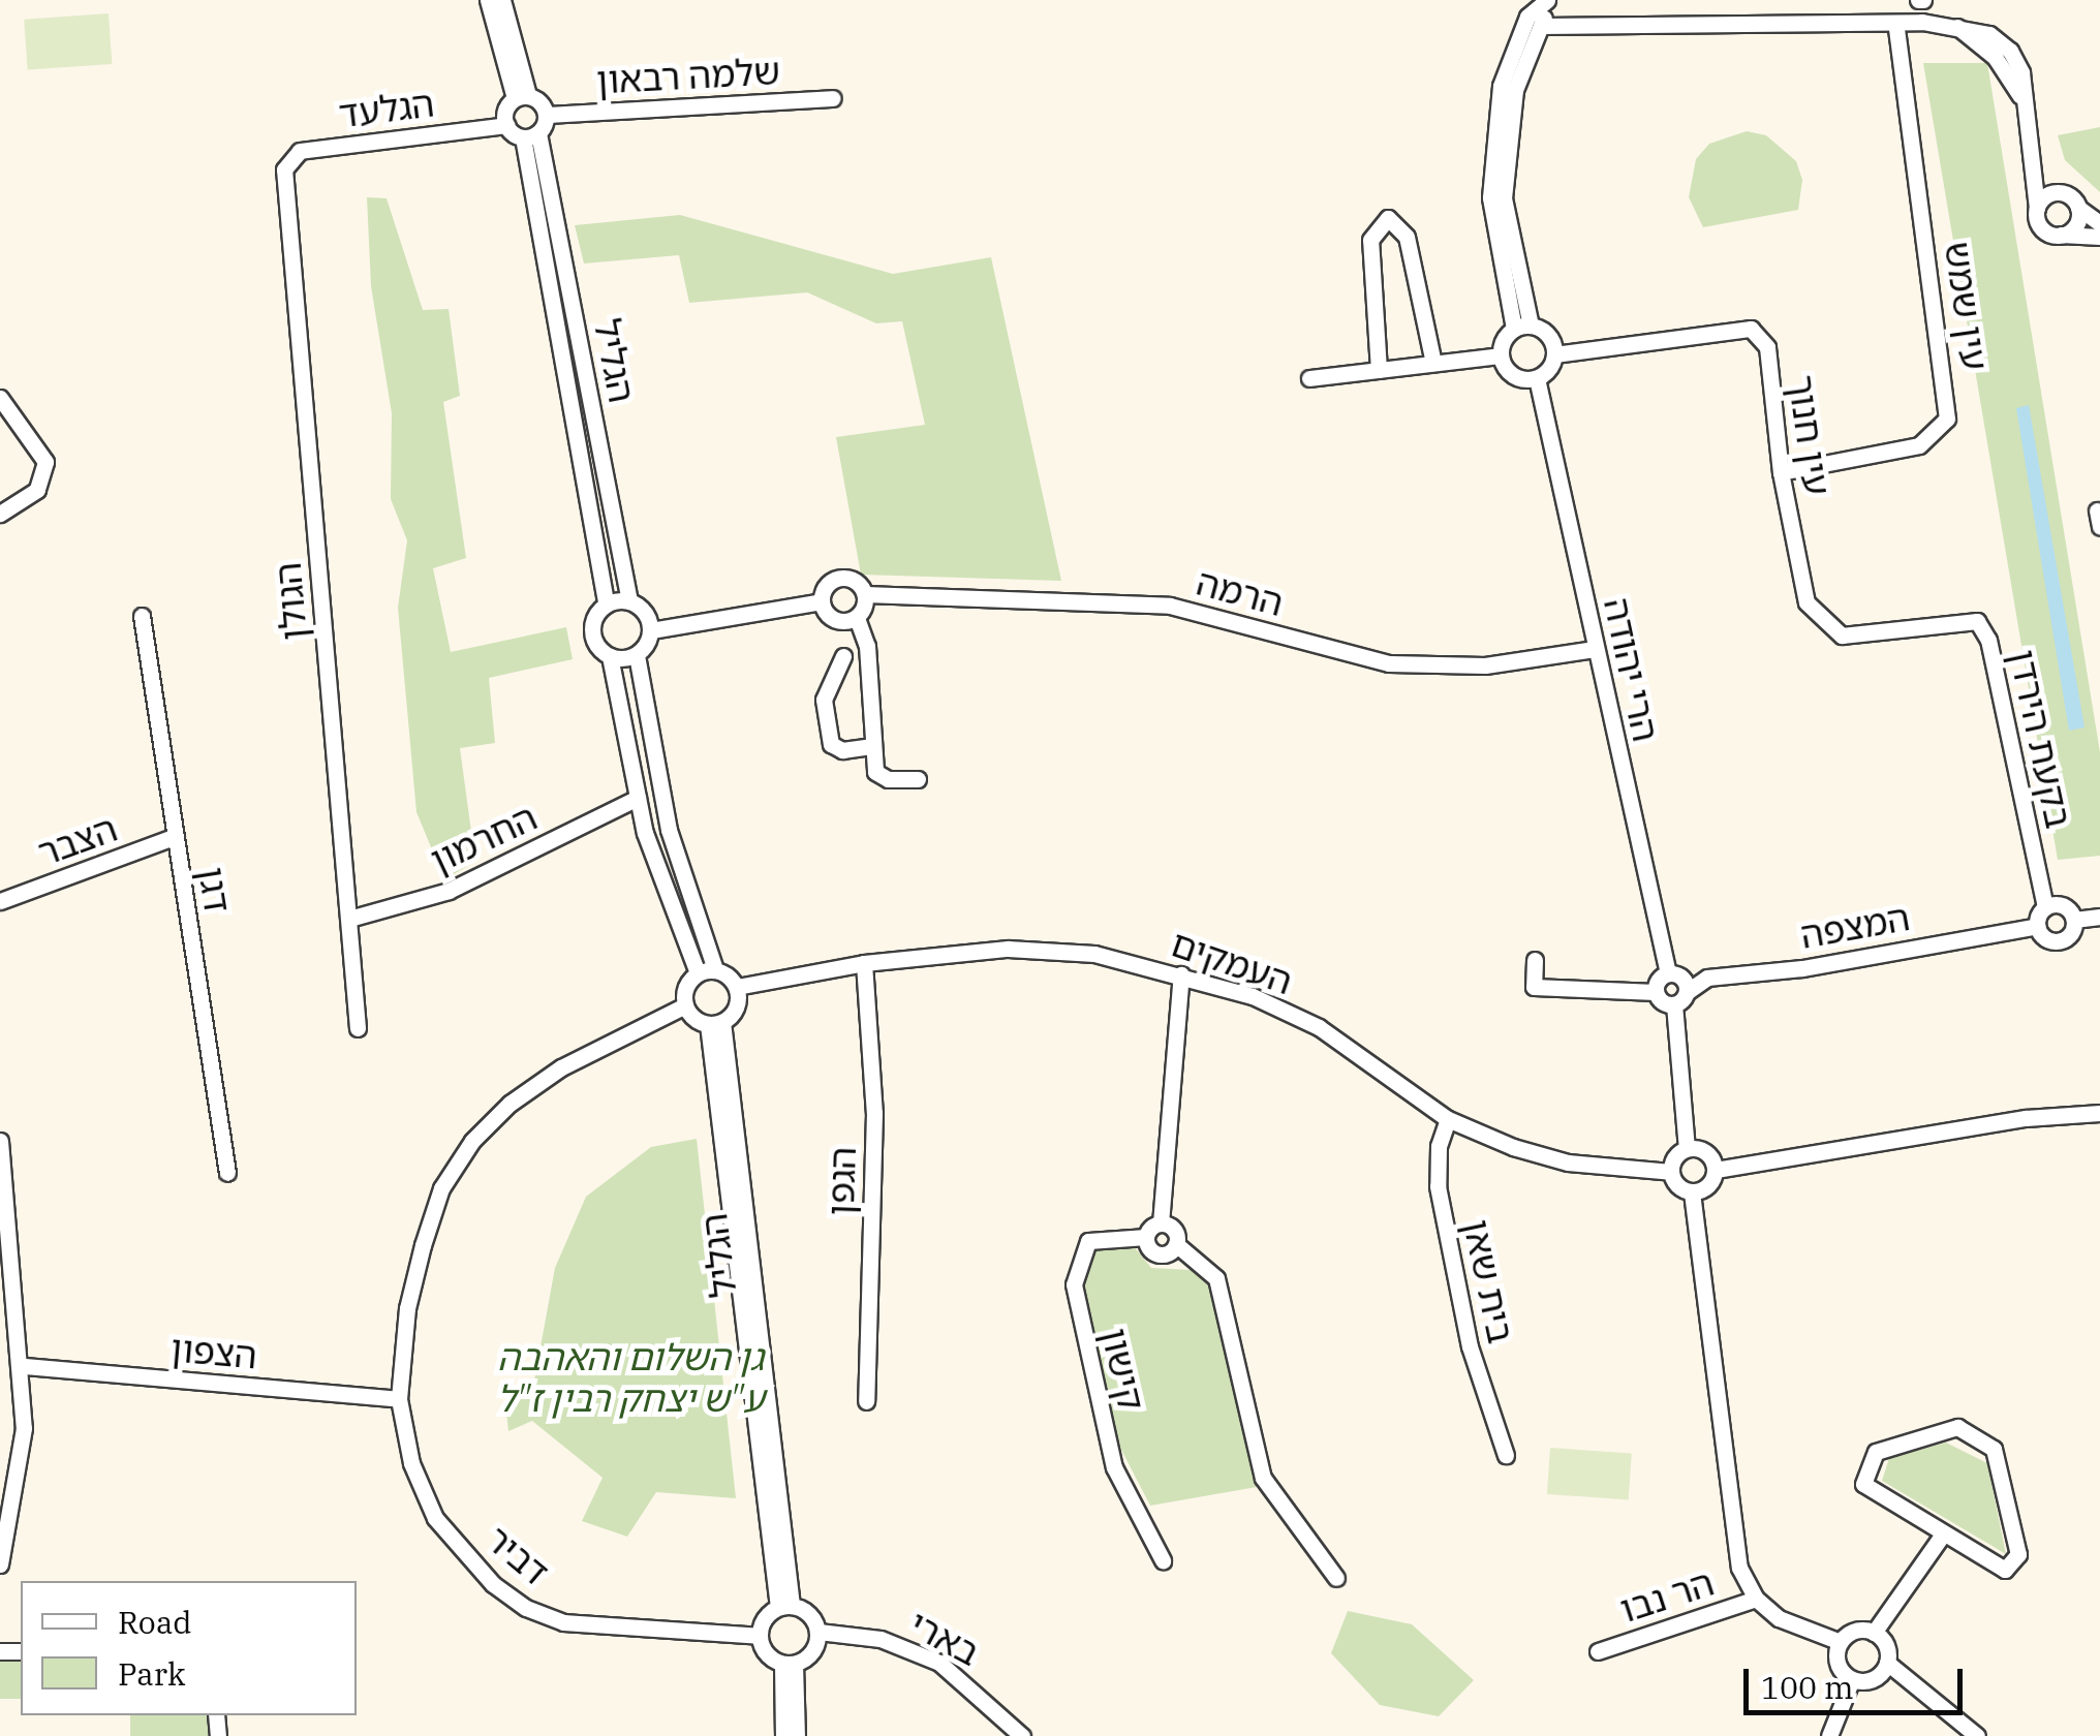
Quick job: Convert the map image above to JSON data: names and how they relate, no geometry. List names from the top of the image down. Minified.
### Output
{"streets":{"street":["שלמה רבאון","הגלעד","עין שמש","הגליל","עין חנוך","הרמה","הגולן","הרי יהודה","בקעת הירדן","החרמון","הצבר","דגן","המצפה","העמקים","הגפן","בית שאן","הצפון","קישון","דביר","הר נבו","בארי"]},"crossings":[["הגלעד","הגולן"],["עין שמש","עין חנוך"],["הגליל","העמקים"],["הגליל","דביר"],["הגליל","בארי"],["עין חנוך","הרי יהודה"],["עין חנוך","בקעת הירדן"],["הרמה","הרי יהודה"],["הגולן","החרמון"],["בקעת הירדן","המצפה"],["הצבר","דגן"],["העמקים","הגפן"],["העמקים","בית שאן"],["העמקים","דביר"],["הצפון","דביר"],["דביר","בארי"]],"parks":["גן השלום והאהבה ע\"ש יצחק רבין ז\"ל"],"legend":["Road","Park"],"scale_bar":"100 m"}
